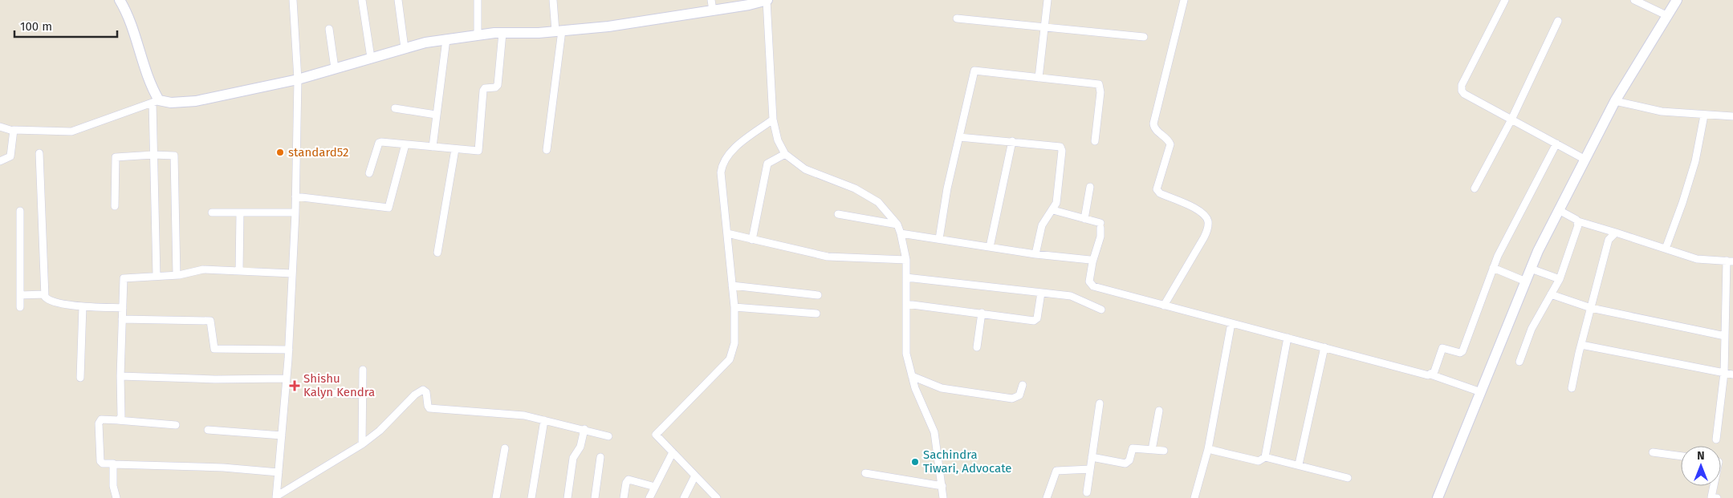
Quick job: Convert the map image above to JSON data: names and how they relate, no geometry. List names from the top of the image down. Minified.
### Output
{"places":{"other":["standard52","Sachindra Tiwari, Advocate"],"health":["Shishu Kalyn Kendra"]},"scale_bar":"100 m","north":"top"}
